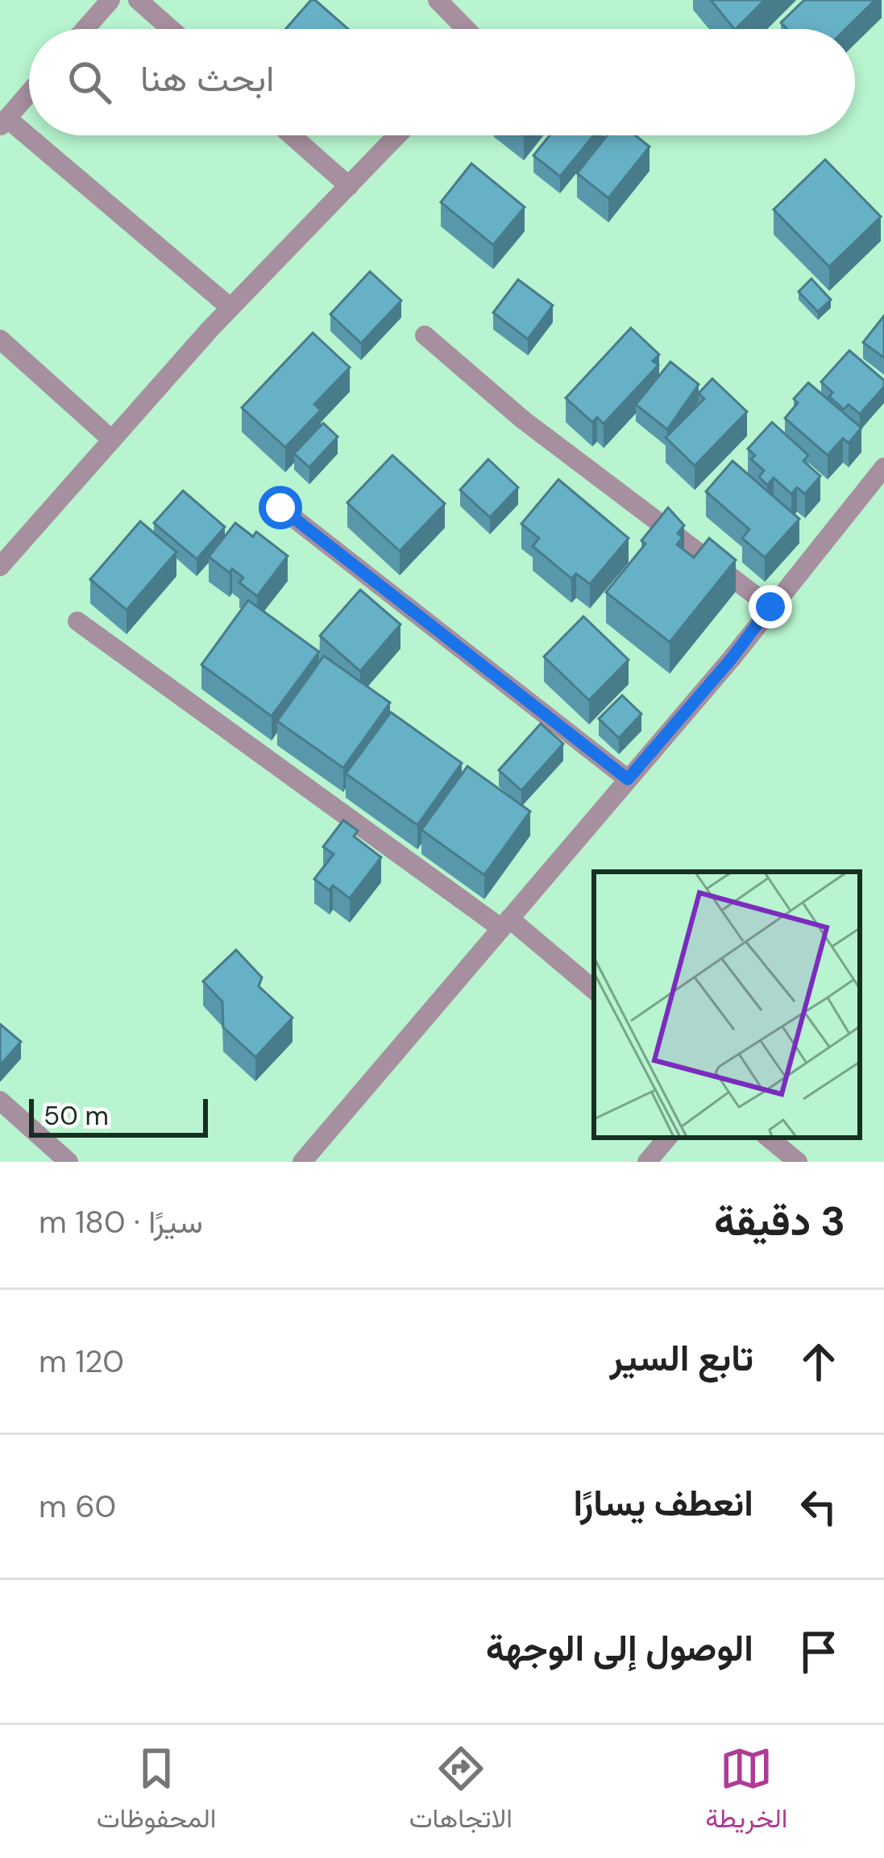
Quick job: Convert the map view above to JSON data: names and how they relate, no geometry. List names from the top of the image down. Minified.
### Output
{"scale_bar":"50 m","page":{"search":"ابحث هنا","scale":"50 m","heading":["3 دقيقة","سيرًا · 180 m"],"list":[["تابع السير","120 m"],["انعطف يسارًا","60 m"],"الوصول إلى الوجهة"],"nav":["الخريطة","الاتجاهات","المحفوظات"]}}
